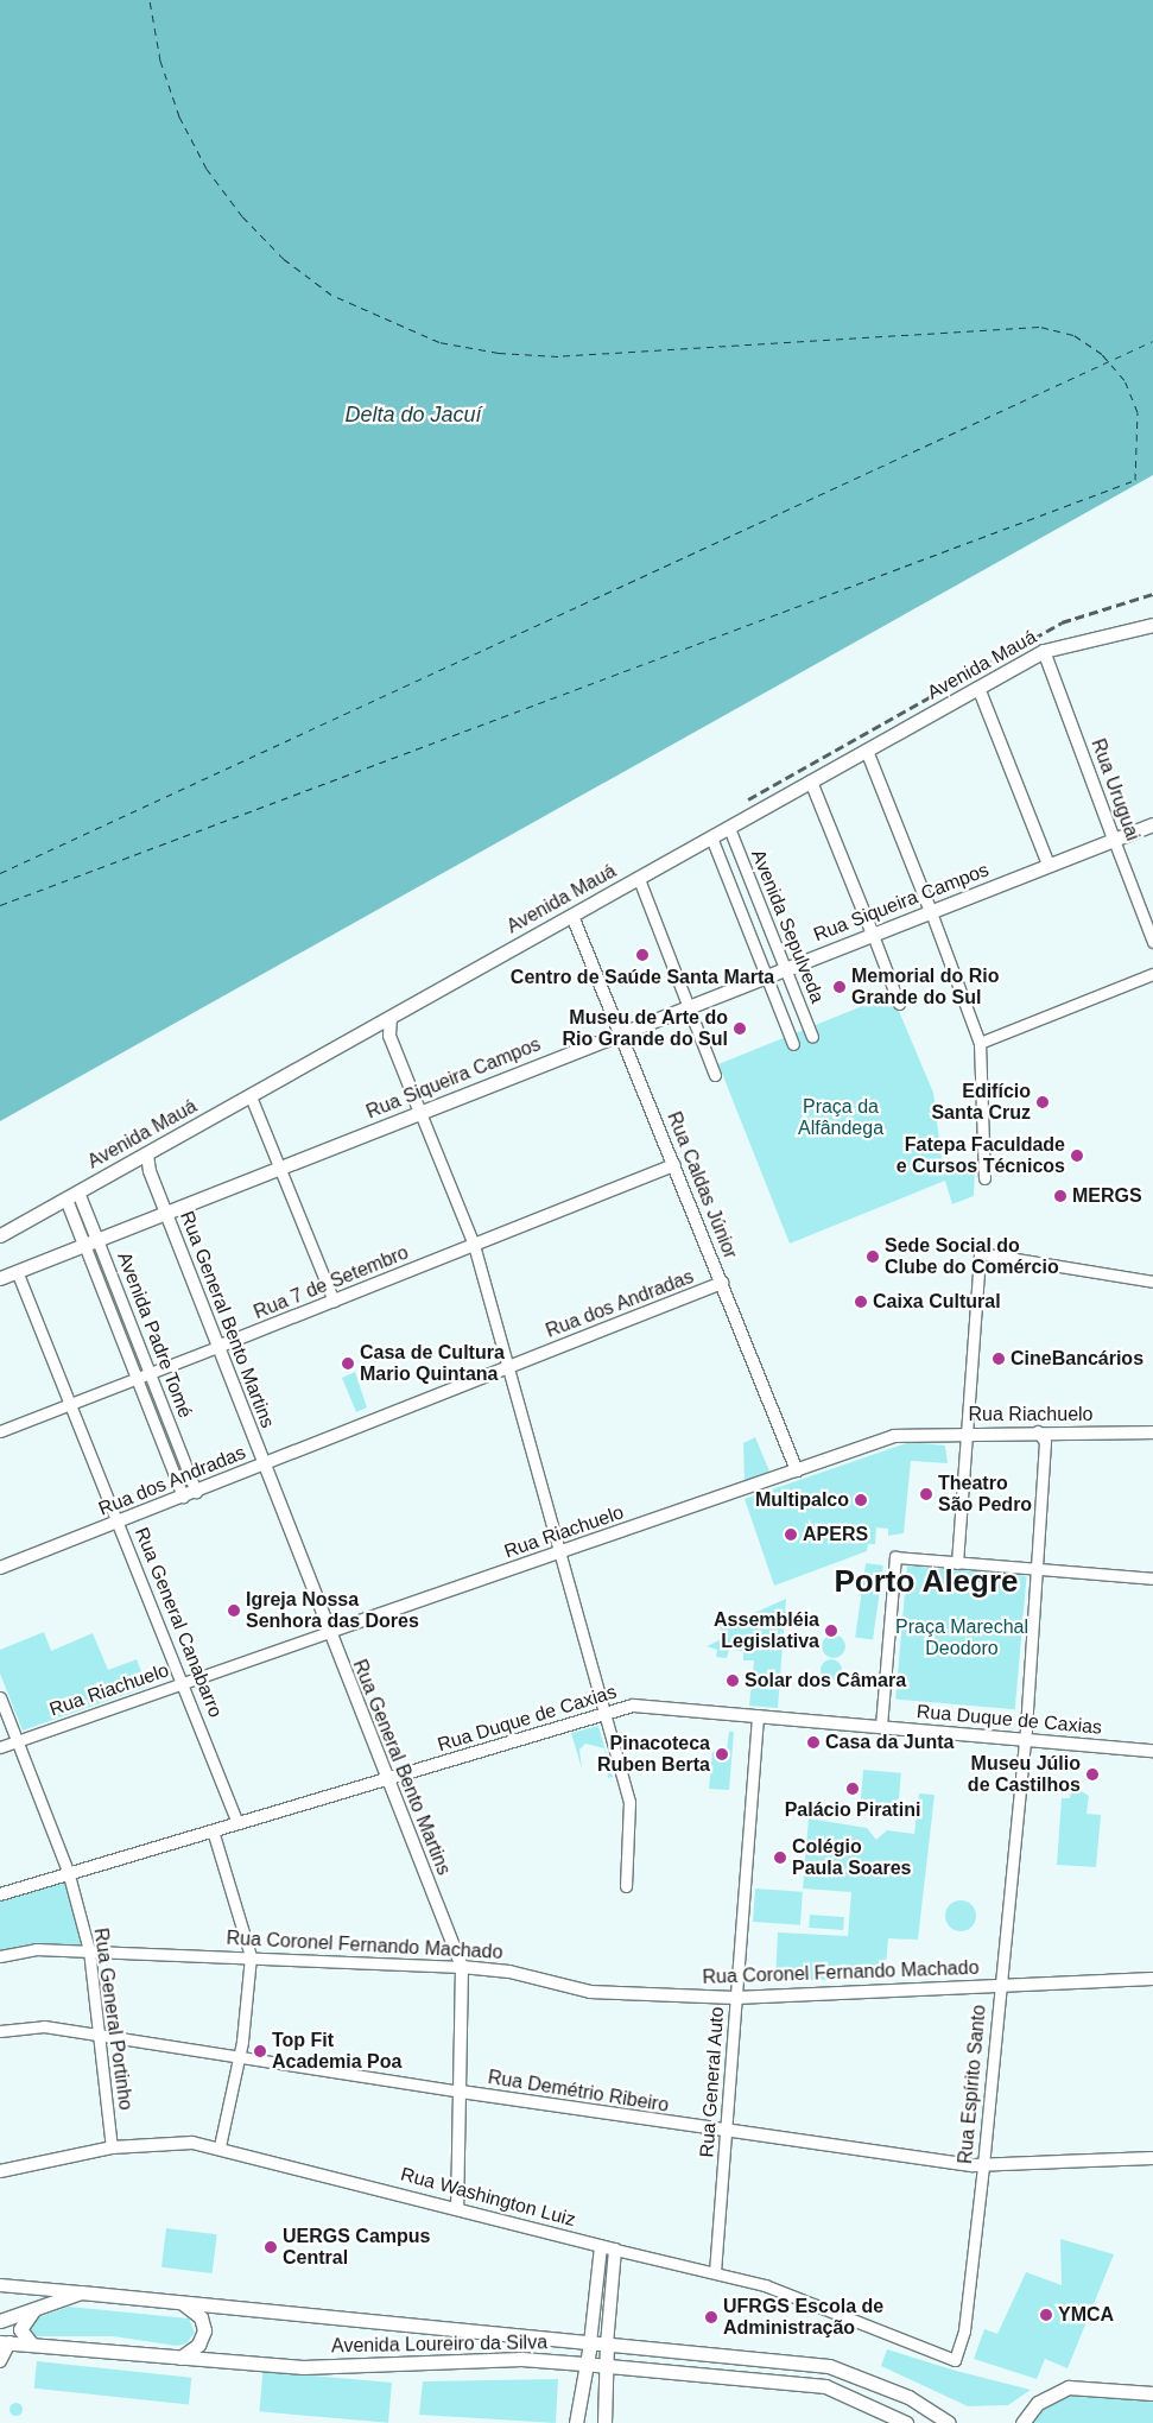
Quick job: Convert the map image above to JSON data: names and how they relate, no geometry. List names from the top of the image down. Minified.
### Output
{"streets":{"main road":["Avenida Mauá","Rua Siqueira Campos","Avenida Loureiro da Silva"],"street":["Rua Uruguai","Avenida Sepulveda","Rua Caldas Júnior","Rua 7 de Setembro","Rua dos Andradas","Rua General Bento Martins","Avenida Padre Tomé","Rua Riachuelo","Rua General Canabarro","Rua Duque de Caxias","Rua Coronel Fernando Machado","Rua General Portinho","Rua General Auto","Rua Espírito Santo","Rua Demétrio Ribeiro","Rua Washington Luiz"]},"crossings":[["Avenida Mauá","Rua Uruguai"],["Avenida Mauá","Avenida Sepulveda"],["Avenida Mauá","Rua Caldas Júnior"],["Avenida Mauá","Rua General Bento Martins"],["Avenida Mauá","Avenida Padre Tomé"],["Rua Uruguai","Rua Siqueira Campos"],["Rua Siqueira Campos","Avenida Sepulveda"],["Rua Siqueira Campos","Rua Caldas Júnior"],["Rua Siqueira Campos","Rua General Bento Martins"],["Rua Siqueira Campos","Avenida Padre Tomé"],["Rua Siqueira Campos","Rua General Canabarro"],["Rua Caldas Júnior","Rua 7 de Setembro"],["Rua Caldas Júnior","Rua dos Andradas"],["Rua Caldas Júnior","Rua Riachuelo"],["Rua 7 de Setembro","Rua General Bento Martins"],["Rua 7 de Setembro","Avenida Padre Tomé"],["Rua 7 de Setembro","Rua General Canabarro"],["Rua dos Andradas","Rua General Bento Martins"],["Rua dos Andradas","Avenida Padre Tomé"],["Rua dos Andradas","Rua General Canabarro"],["Rua General Bento Martins","Rua Riachuelo"],["Rua General Bento Martins","Rua Duque de Caxias"],["Rua General Bento Martins","Rua Coronel Fernando Machado"],["Rua General Bento Martins","Rua Demétrio Ribeiro"],["Rua General Bento Martins","Rua Washington Luiz"],["Rua Riachuelo","Rua General Canabarro"],["Rua Riachuelo","Rua General Portinho"],["Rua General Canabarro","Rua Duque de Caxias"],["Rua Duque de Caxias","Rua General Portinho"],["Rua Duque de Caxias","Rua General Auto"],["Rua Duque de Caxias","Rua Espírito Santo"],["Rua Coronel Fernando Machado","Rua General Portinho"],["Rua Coronel Fernando Machado","Rua General Auto"],["Rua Coronel Fernando Machado","Rua Espírito Santo"],["Rua General Portinho","Rua Demétrio Ribeiro"],["Rua General Portinho","Rua Washington Luiz"],["Rua General Auto","Rua Demétrio Ribeiro"],["Rua General Auto","Rua Washington Luiz"],["Rua Espírito Santo","Rua Demétrio Ribeiro"],["Rua Espírito Santo","Rua Washington Luiz"]],"districts":["Porto Alegre"],"water":["Delta do Jacuí"],"parks":["Praça da Alfândega","Praça Marechal Deodoro"],"places":["Centro de Saúde Santa Marta","Memorial do Rio Grande do Sul","Museu de Arte do Rio Grande do Sul","Edifício Santa Cruz","Fatepa Faculdade e Cursos Técnicos","MERGS","Sede Social do Clube do Comércio","Caixa Cultural","CineBancários","Casa de Cultura Mario Quintana","Theatro São Pedro","Multipalco","APERS","Igreja Nossa Senhora das Dores","Assembléia Legislativa","Solar dos Câmara","Casa da Junta","Pinacoteca Ruben Berta","Museu Júlio de Castilhos","Palácio Piratini","Colégio Paula Soares","Top Fit Academia Poa","UERGS Campus Central","YMCA","UFRGS Escola de Administração"]}
